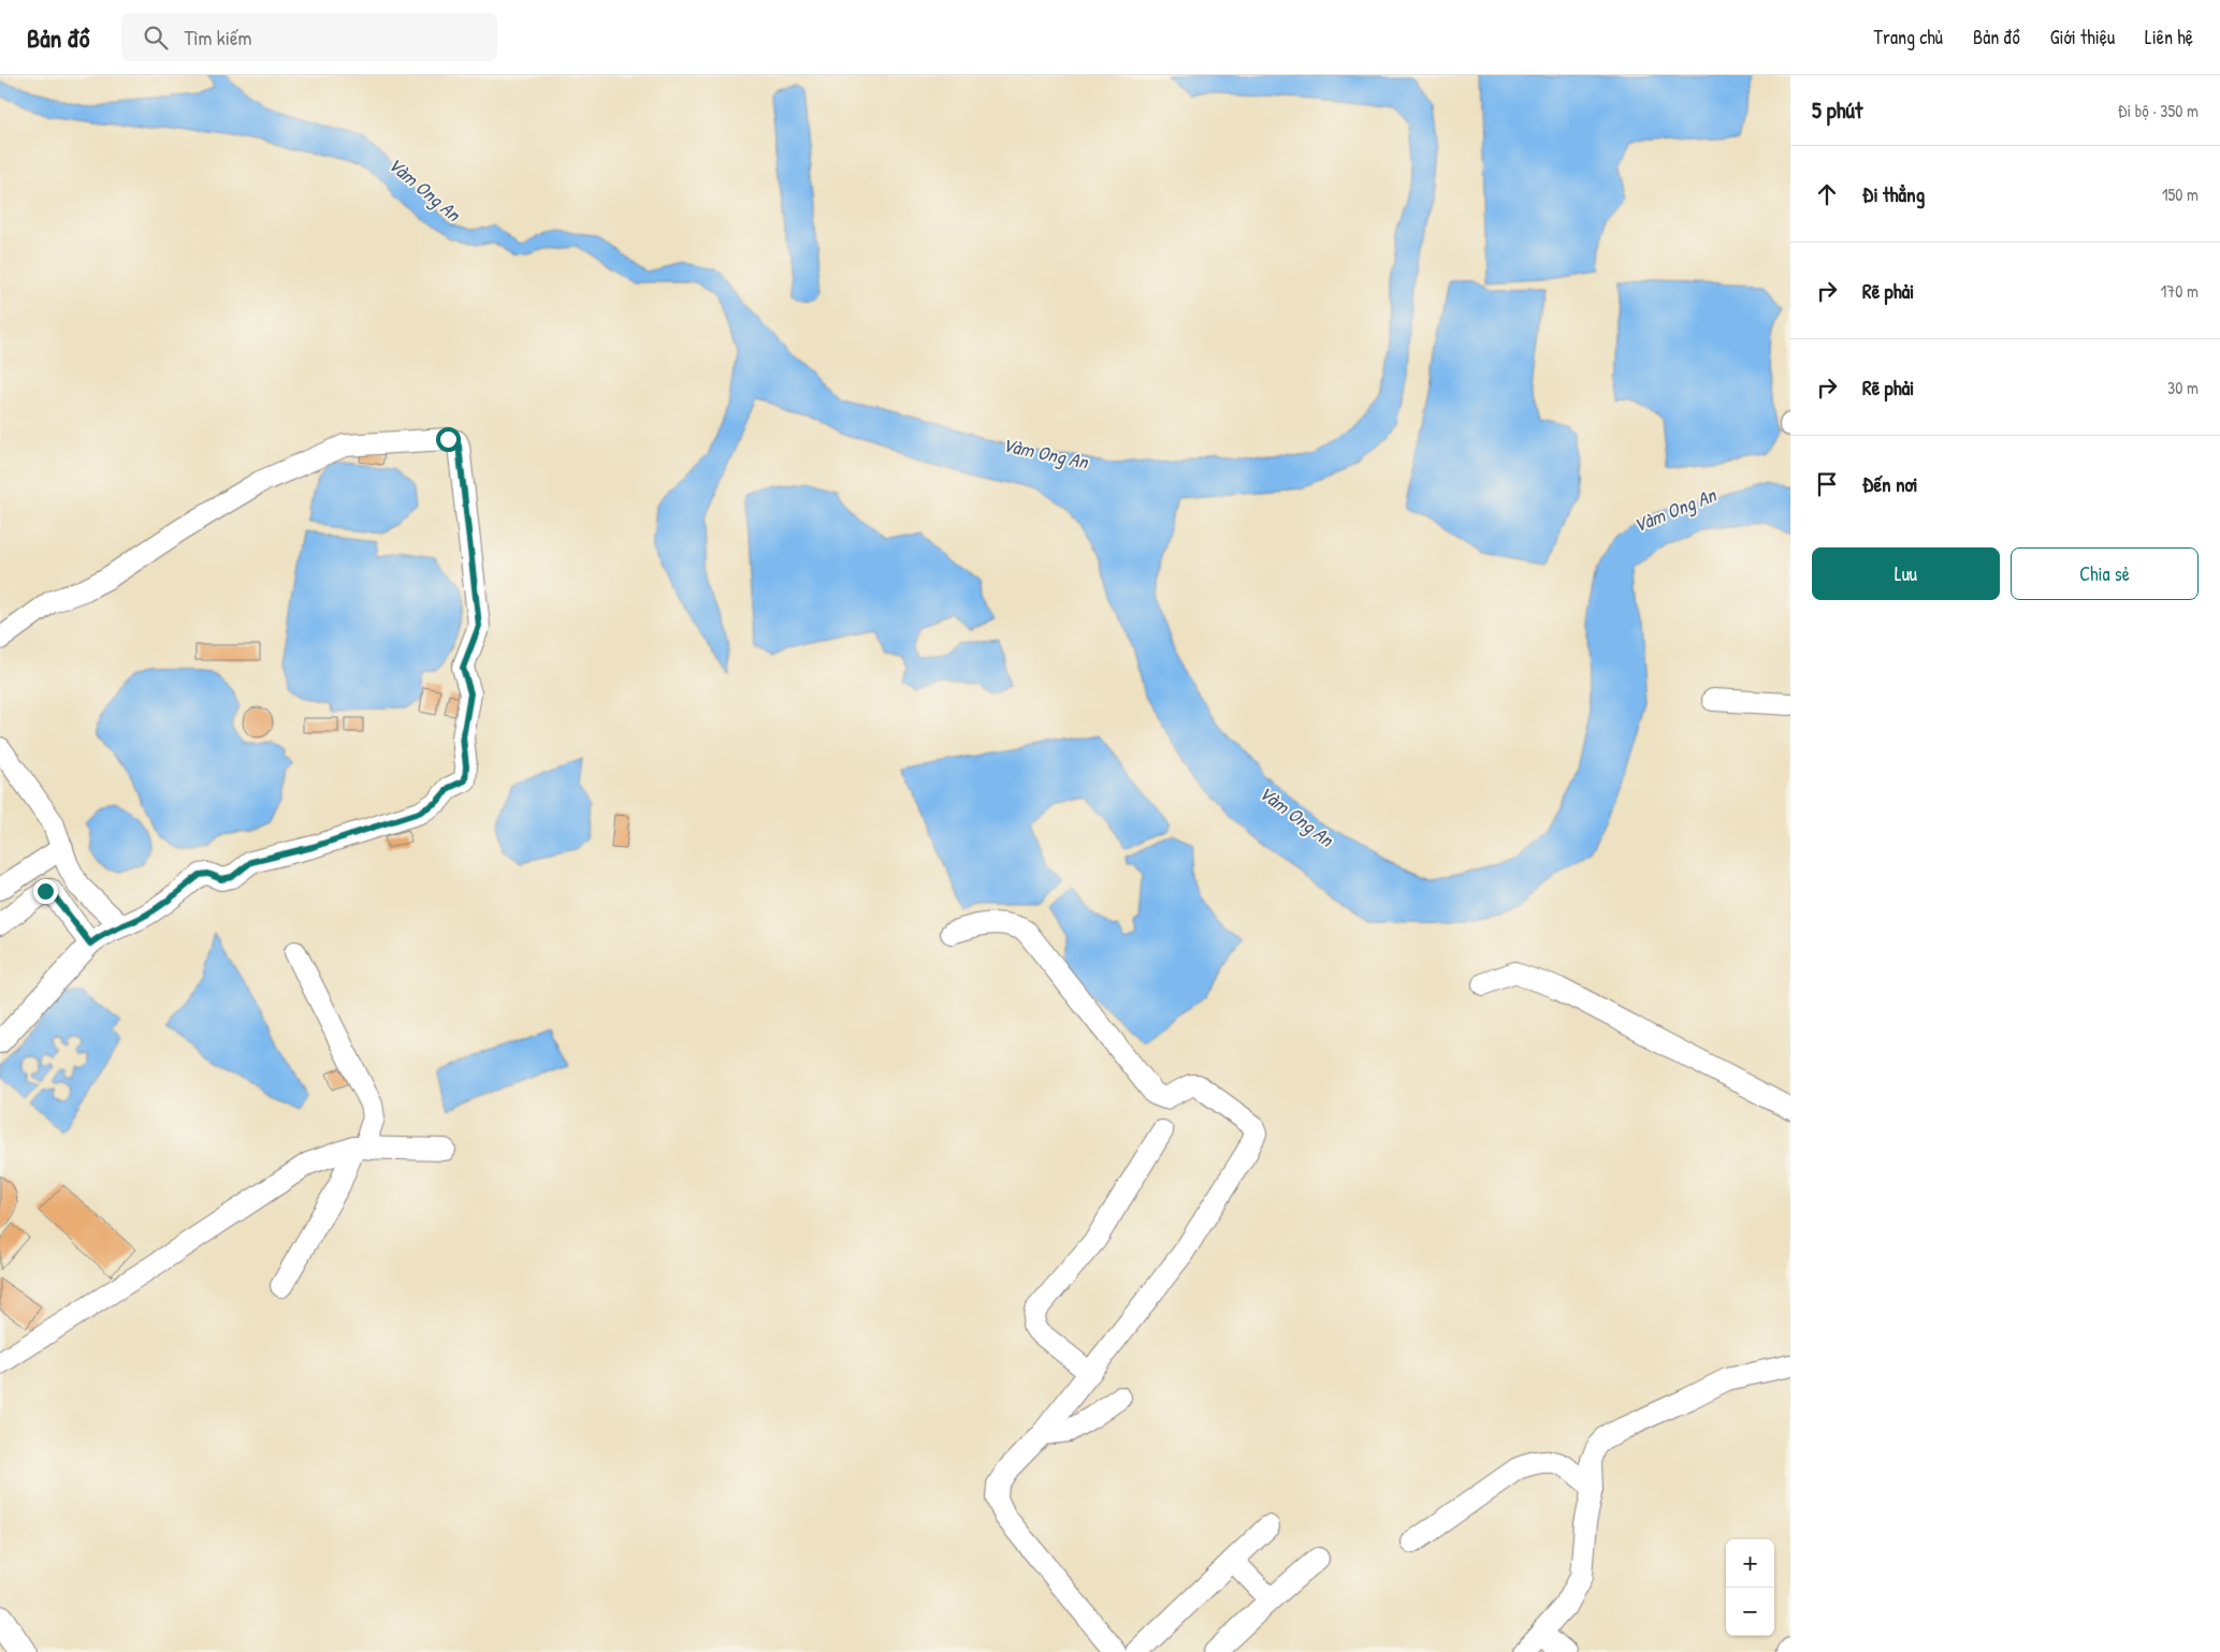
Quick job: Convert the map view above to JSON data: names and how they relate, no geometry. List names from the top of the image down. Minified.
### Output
{"water":["Vàm Ong An"],"page":{"header":"Bản đồ","search":"Tìm kiếm","nav":["Trang chủ","Bản đồ","Giới thiệu","Liên hệ"],"heading":["5 phút","Đi bộ · 350 m"],"list":[["Đi thẳng","150 m"],["Rẽ phải","170 m"],["Rẽ phải","30 m"],"Đến nơi"],"buttons":["Lưu","Chia sẻ"],"map_buttons":["+","−"]}}
